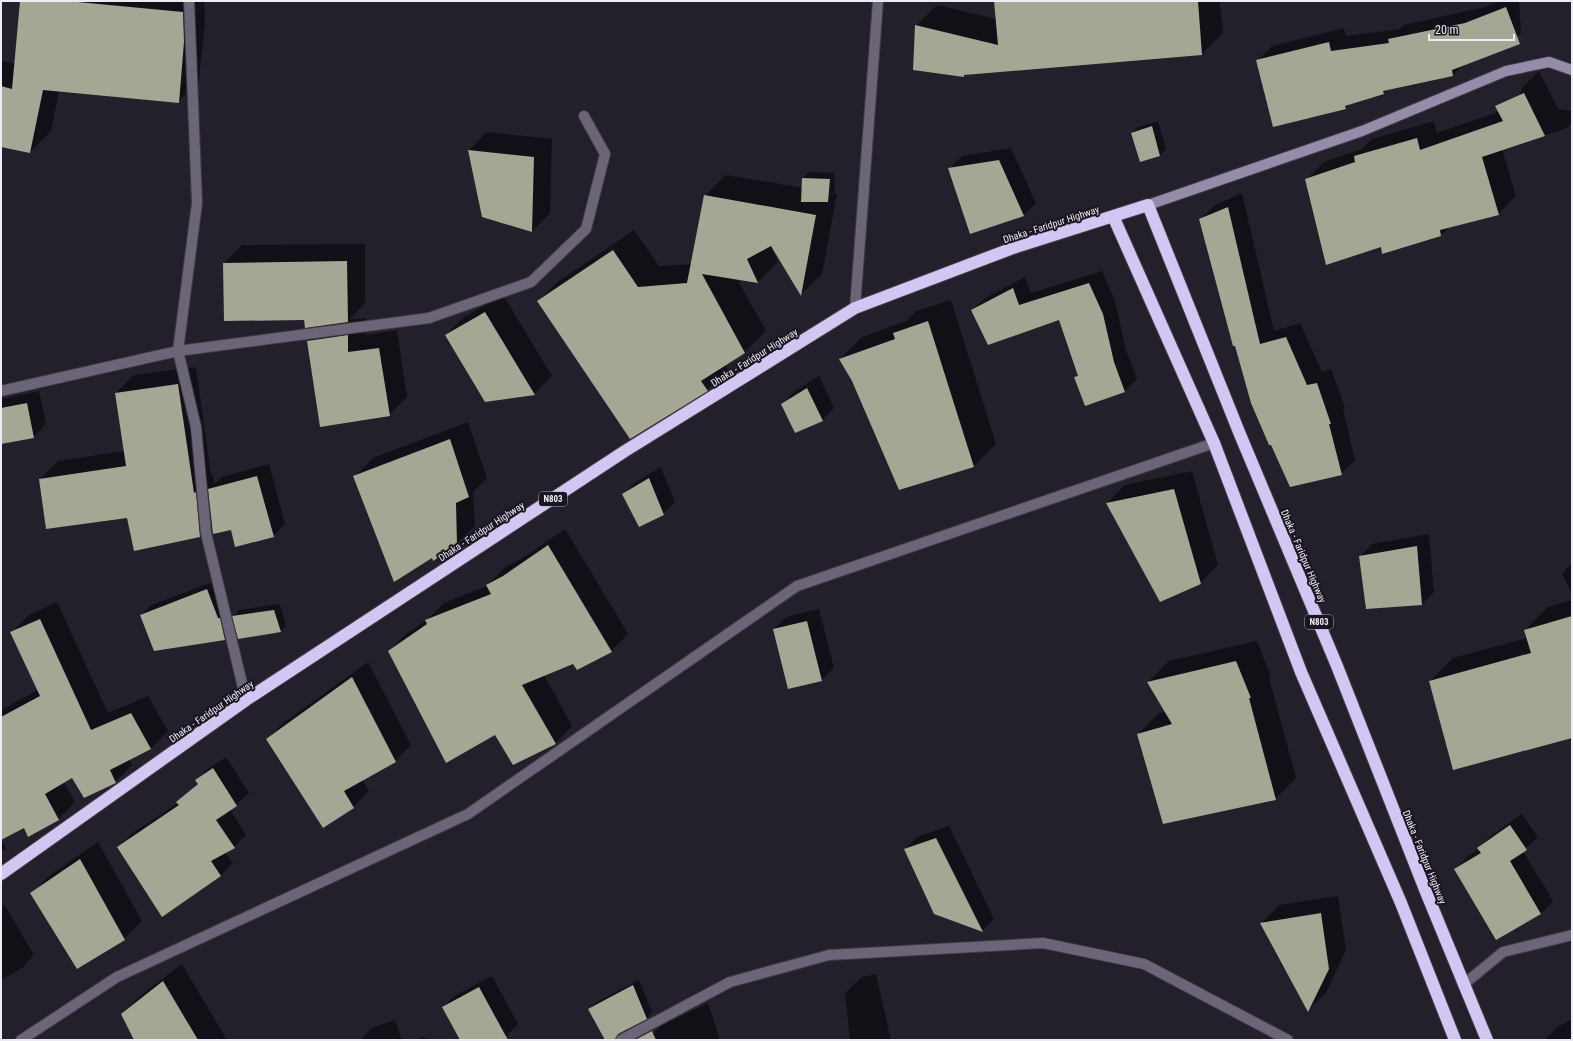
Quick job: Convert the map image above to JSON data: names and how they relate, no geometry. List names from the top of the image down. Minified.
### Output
{"streets":{"highway":["Dhaka - Faridpur Highway","N803"]},"scale_bar":"20 m"}
